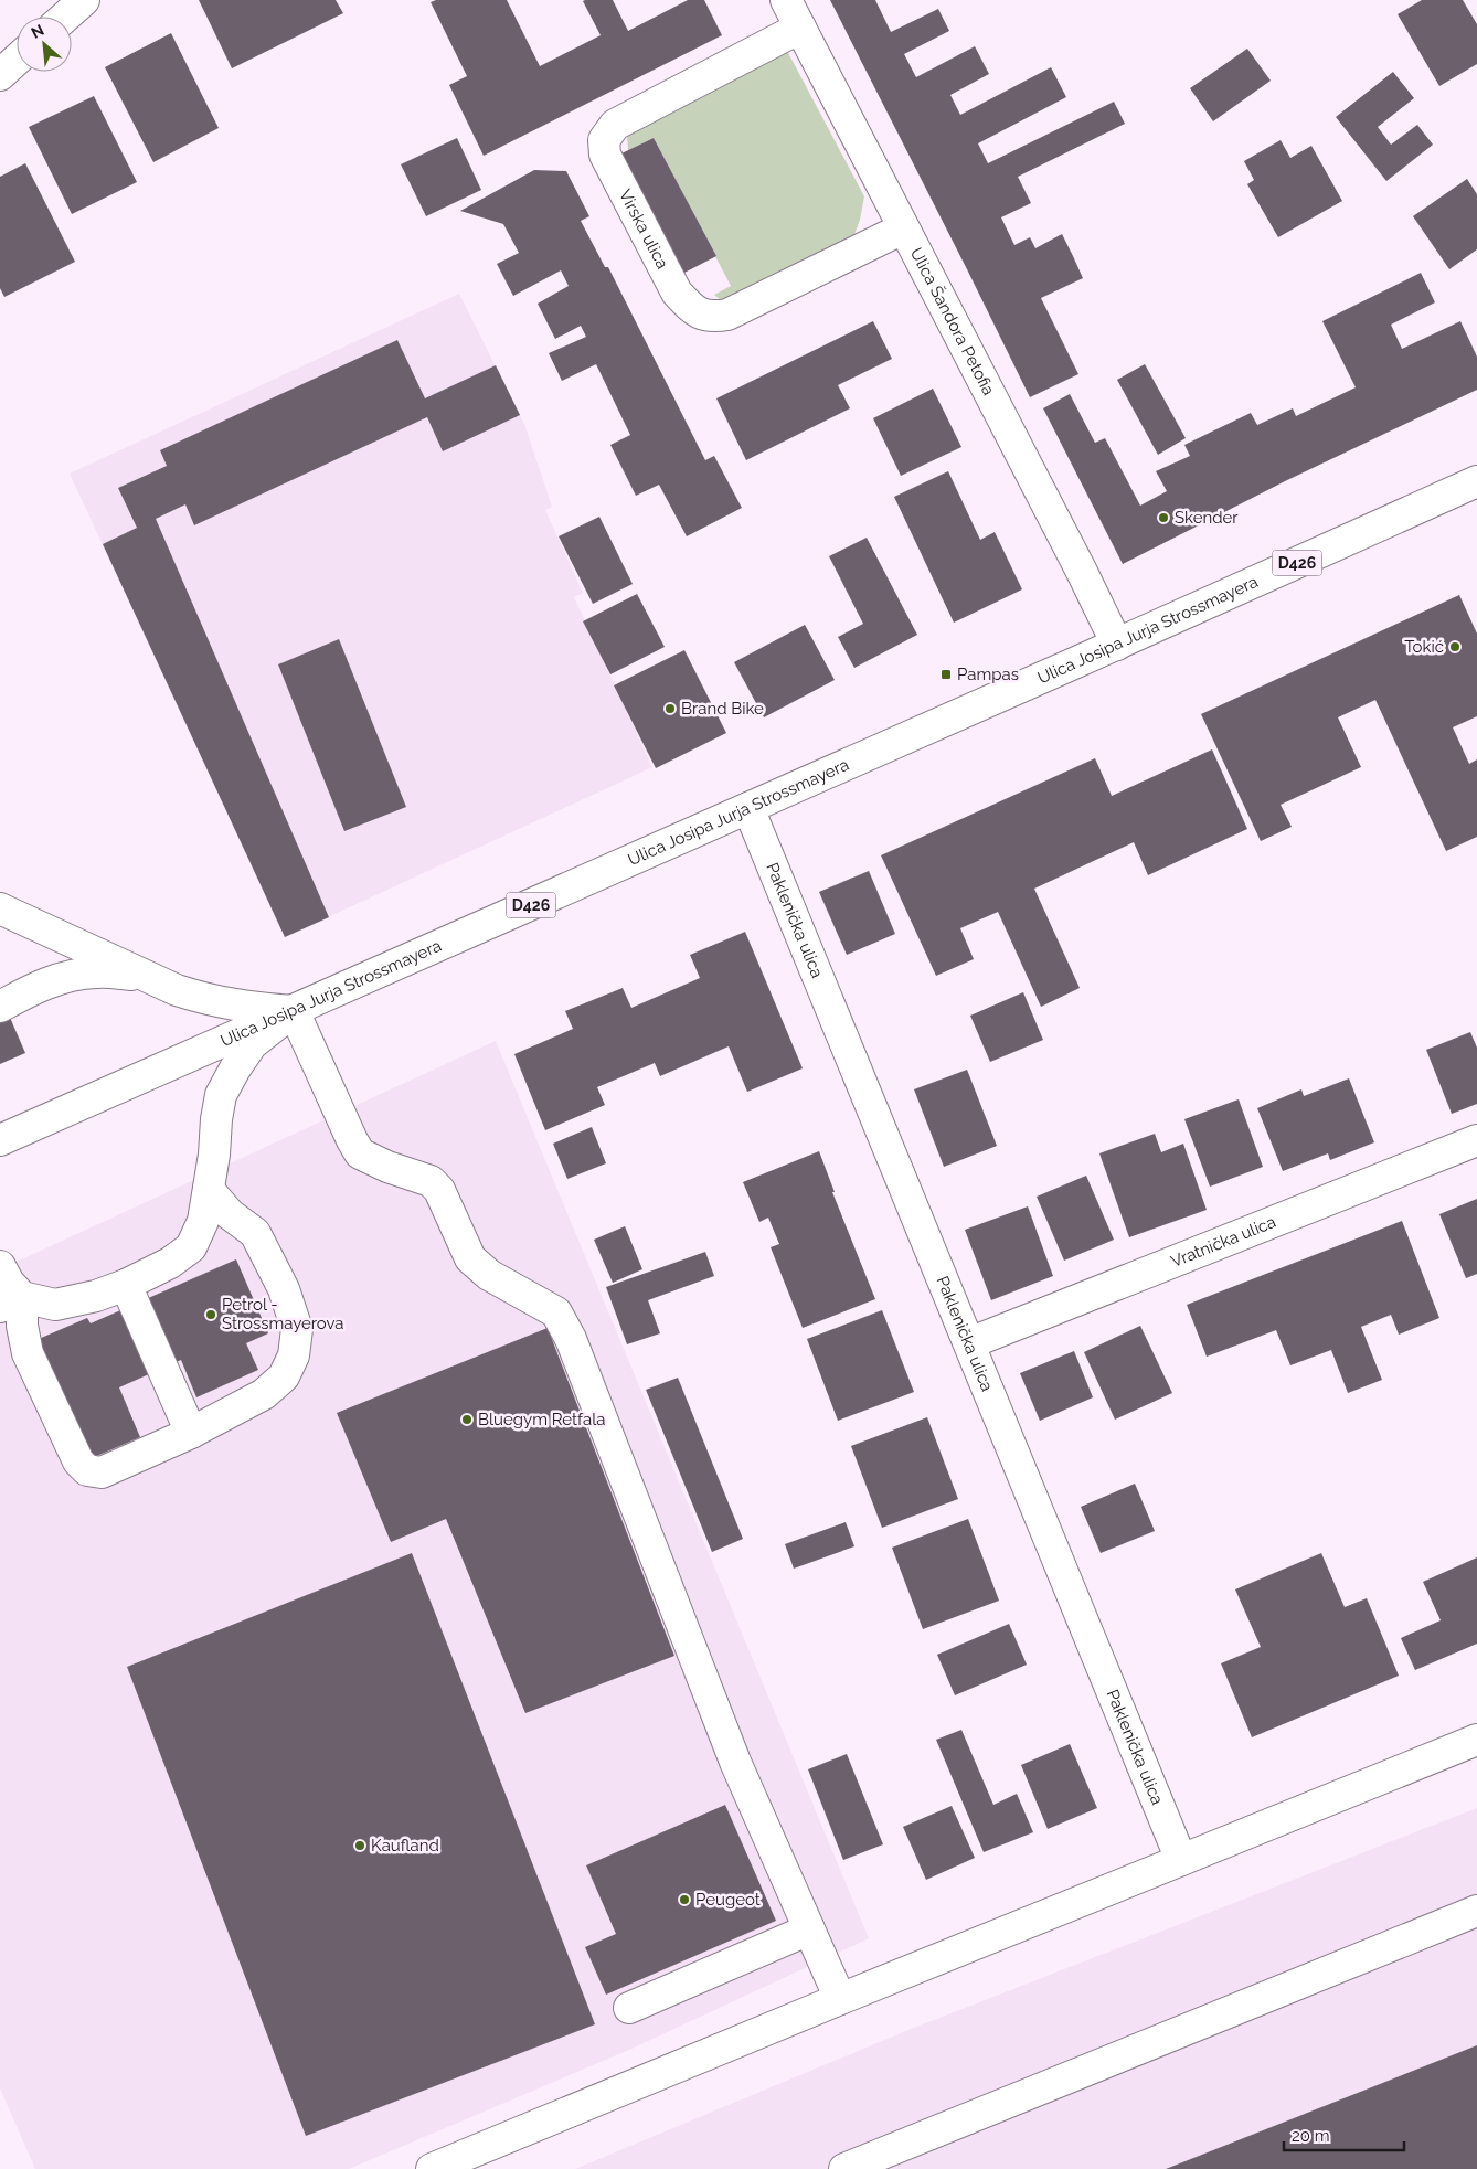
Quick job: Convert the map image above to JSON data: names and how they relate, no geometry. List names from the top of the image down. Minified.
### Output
{"streets":{"street":["Virska ulica","Ulica Šandora Petofia","D426","Ulica Josipa Jurja Strossmayera","Paklenička ulica","Vratnička ulica"]},"crossings":[["Virska ulica","Ulica Šandora Petofia"],["Ulica Šandora Petofia","Ulica Josipa Jurja Strossmayera"],["Ulica Josipa Jurja Strossmayera","Paklenička ulica"],["Paklenička ulica","Vratnička ulica"]],"places":{"other":["Skender","Tokić","Brand Bike","Petrol - Strossmayerova","Bluegym Retfala","Kaufland","Peugeot"],"transit":["Pampas"]},"scale_bar":"20 m","north":"top left"}
